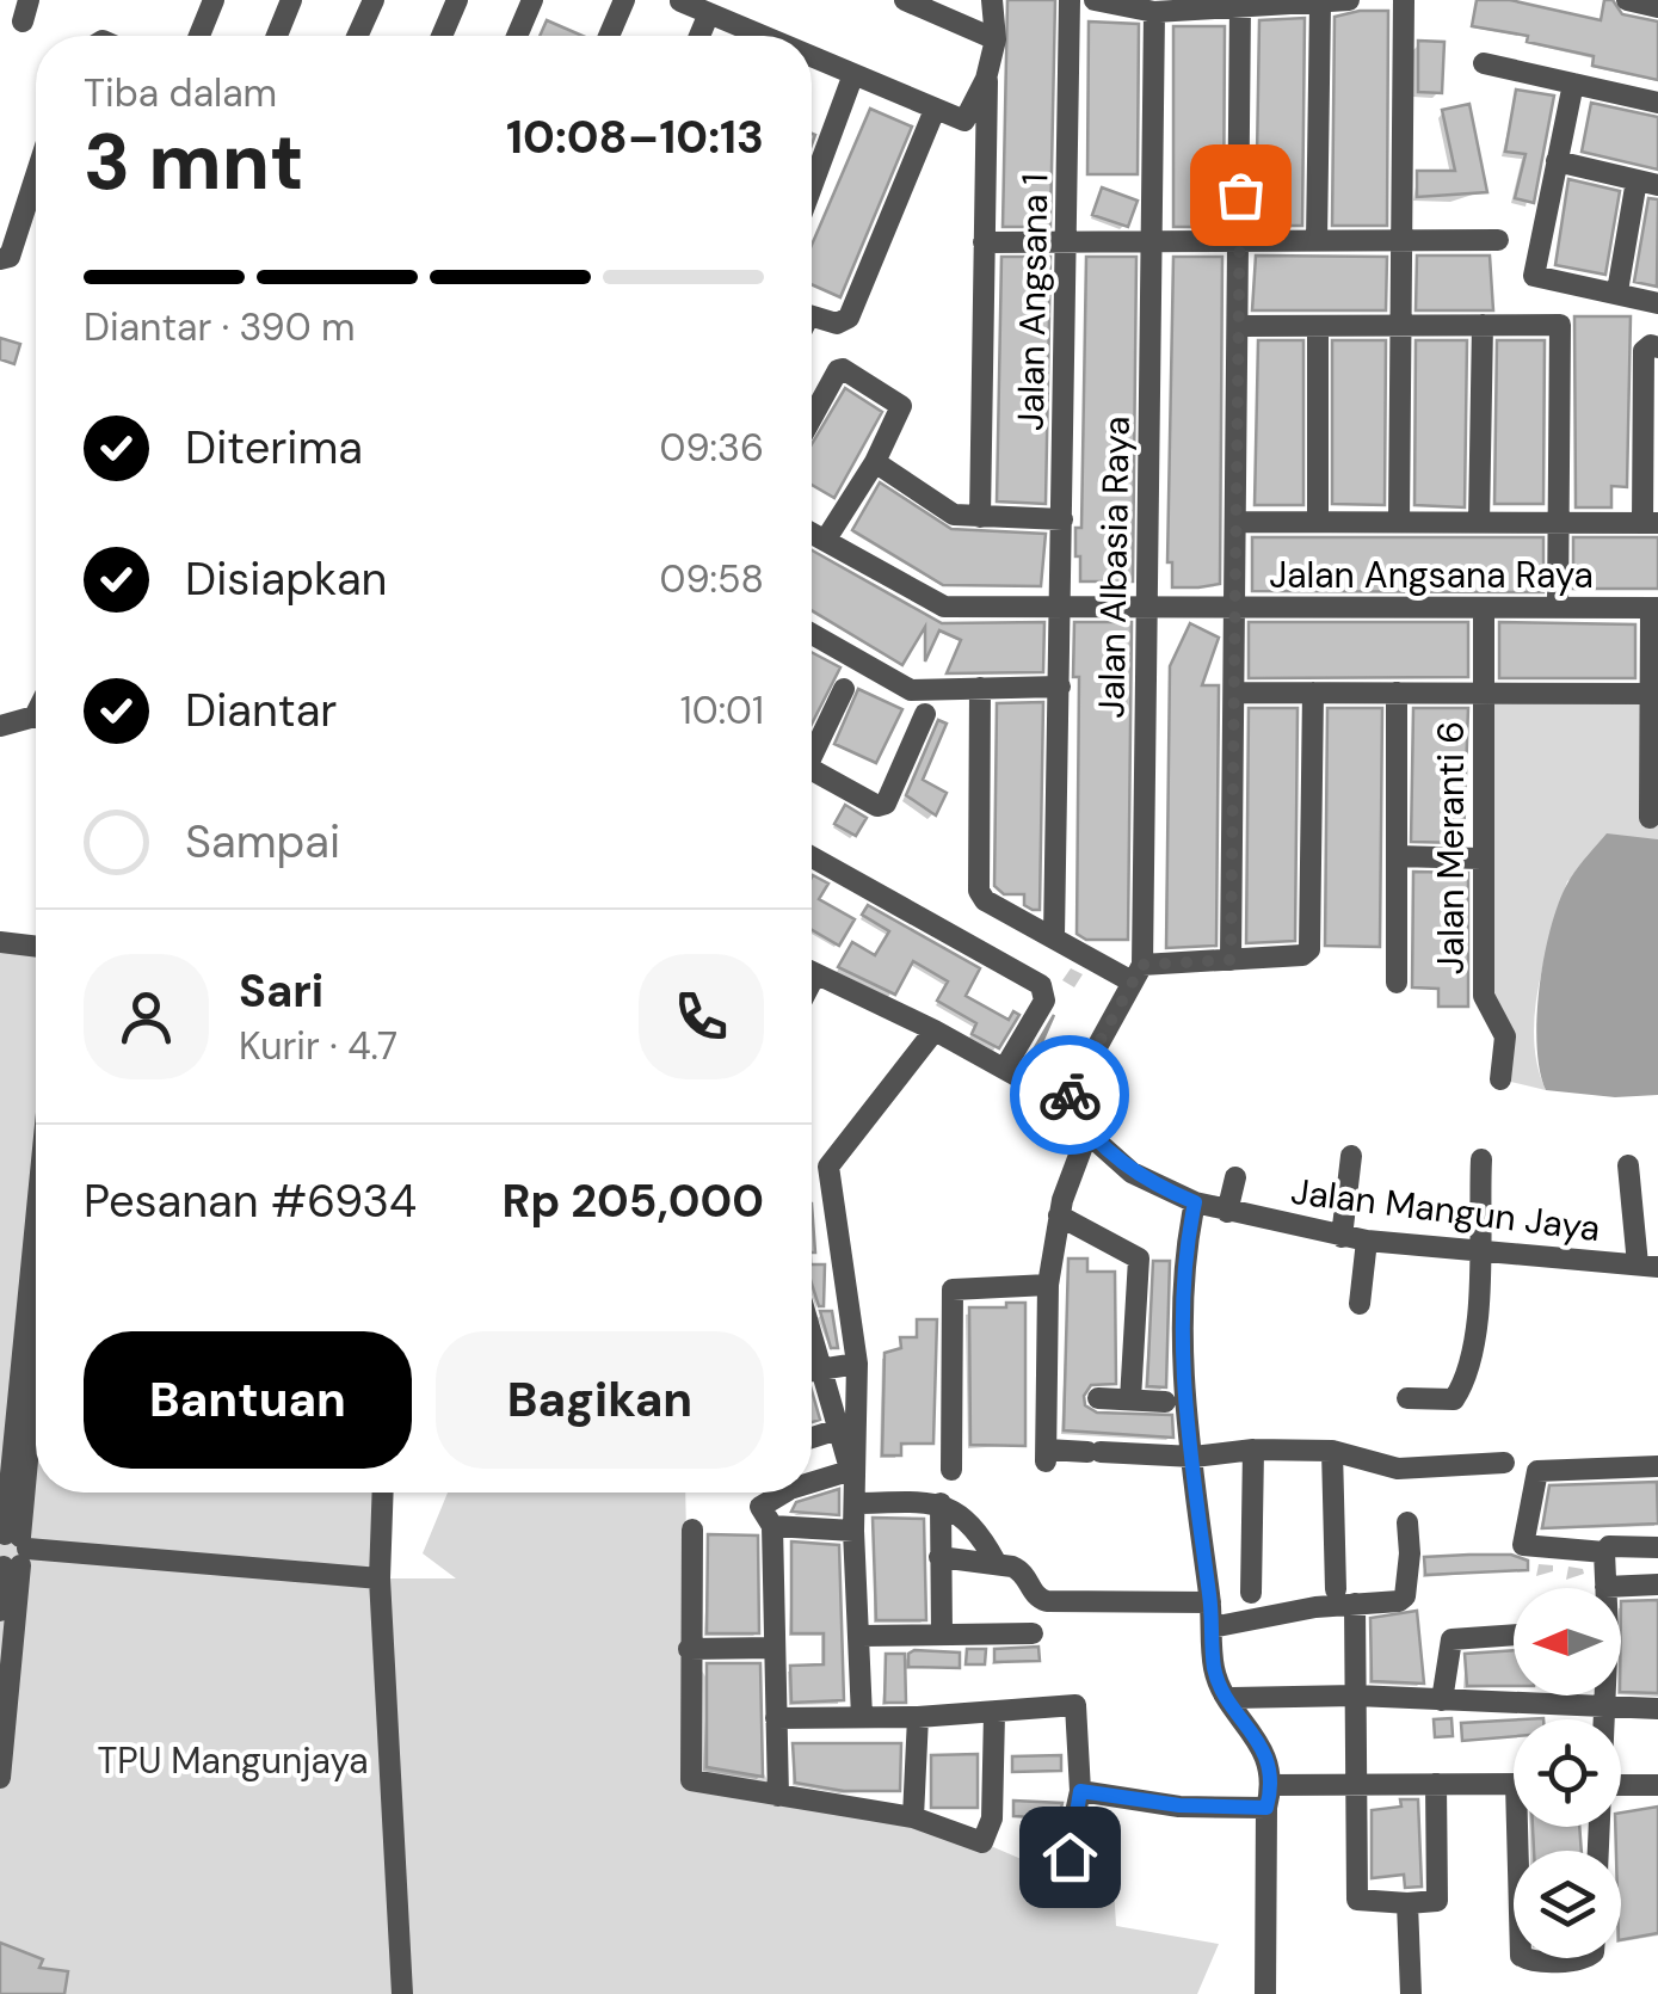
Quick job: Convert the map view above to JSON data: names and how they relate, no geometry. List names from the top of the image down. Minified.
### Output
{"streets":{"street":["Jalan Angsana 1","Jalan Albasia Raya","Jalan Angsana Raya","Jalan Meranti 6","Jalan Mangun Jaya"]},"crossings":[["Jalan Angsana 1","Jalan Angsana Raya"],["Jalan Albasia Raya","Jalan Angsana Raya"],["Jalan Albasia Raya","Jalan Mangun Jaya"],["Jalan Angsana Raya","Jalan Meranti 6"]],"parks":["TPU Mangunjaya"],"north":"left","page":{"heading":["3 mnt","Tiba dalam","10:08–10:13"],"panel":["Sari","Kurir · 4.7","Pesanan #6934","Rp 205,000"],"bar":"Diantar · 390 m","list":[["Diterima","09:36"],["Disiapkan","09:58"],["Diantar","10:01"],"Sampai"],"buttons":["Bantuan","Bagikan"]}}
